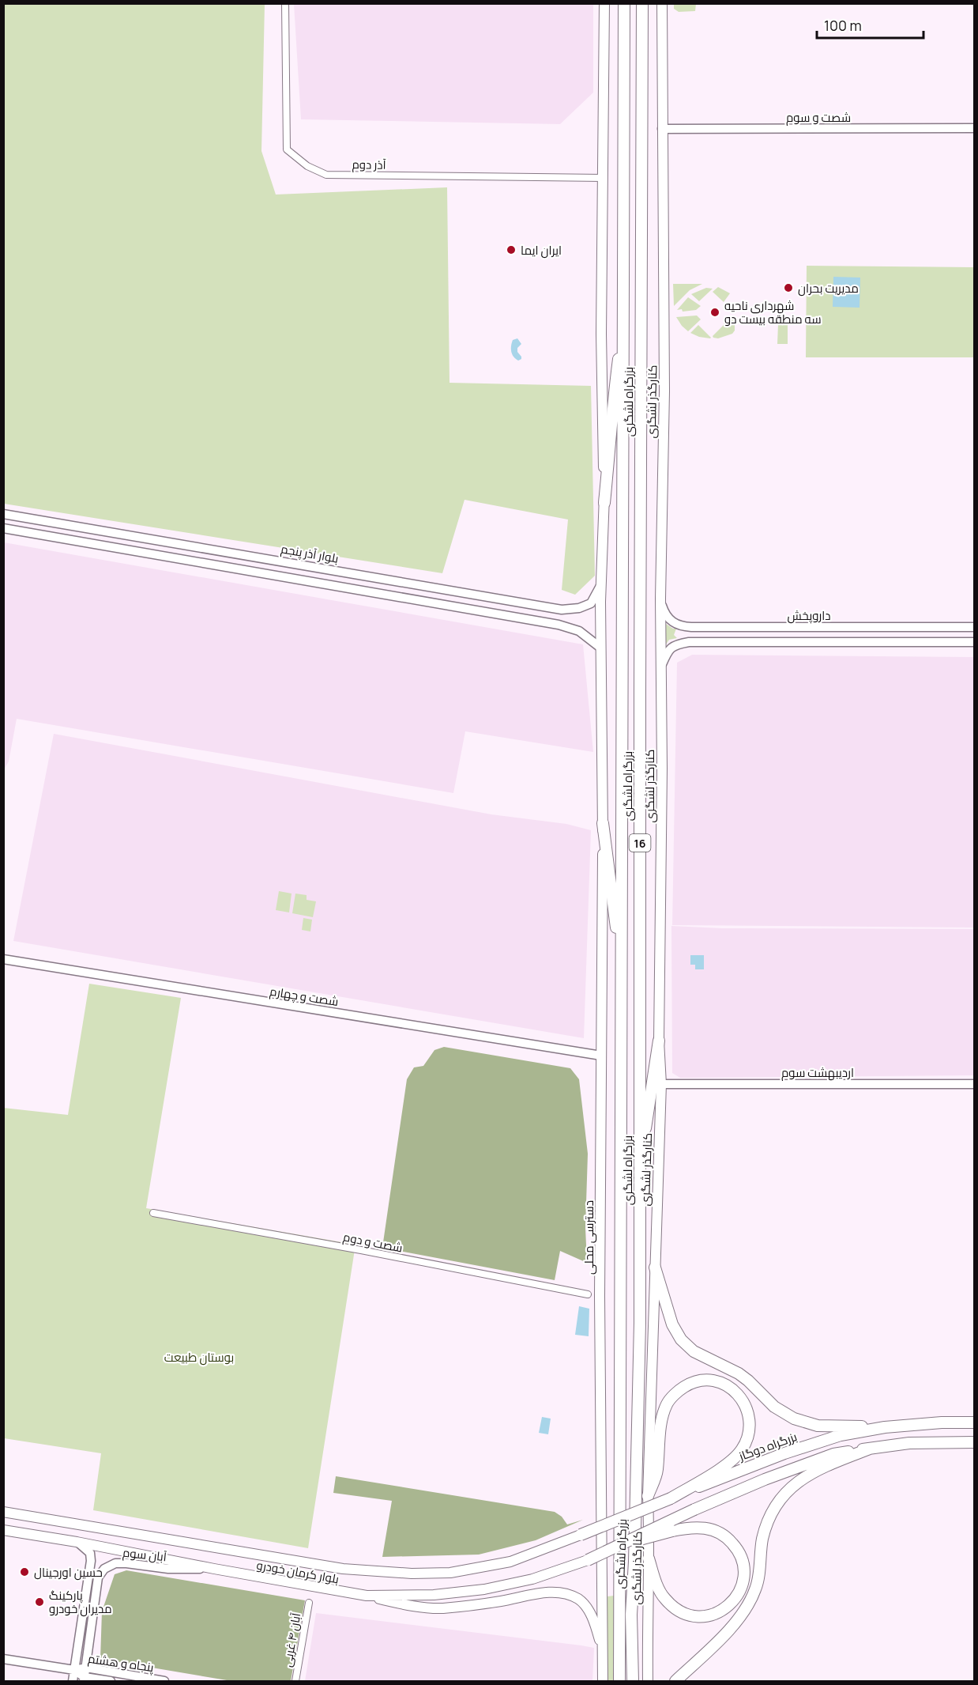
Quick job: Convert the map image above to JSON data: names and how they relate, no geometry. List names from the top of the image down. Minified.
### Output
{"streets":{"highway":["بزرگراه لشگری","16","بزرگراه دوگاز"],"main road":["کنارگذر لشگری","دسترسی محلی","بلوار کرمان خودرو"],"street":["شصت و سوم","آذر دوم","بلوار آذر پنجم","داروپخش","شصت و چهارم","اردیبهشت سوم","شصت و دوم","آبان سوم","آبان ۴ غربی","پنجاه و هشتم"]},"crossings":[["شصت و سوم","کنارگذر لشگری"],["کنارگذر لشگری","داروپخش"],["کنارگذر لشگری","اردیبهشت سوم"],["شصت و چهارم","دسترسی محلی"],["بزرگراه دوگاز","بلوار کرمان خودرو"],["آبان سوم","بلوار کرمان خودرو"],["آبان سوم","پنجاه و هشتم"]],"parks":["بوستان طبیعت"],"places":["ایران ایما","مدیریت بحران","شهرداری ناحیه سه منطقه بیست دو","حسین اورجینال","پارکینگ مدیران خودرو"],"scale_bar":"100 m"}
